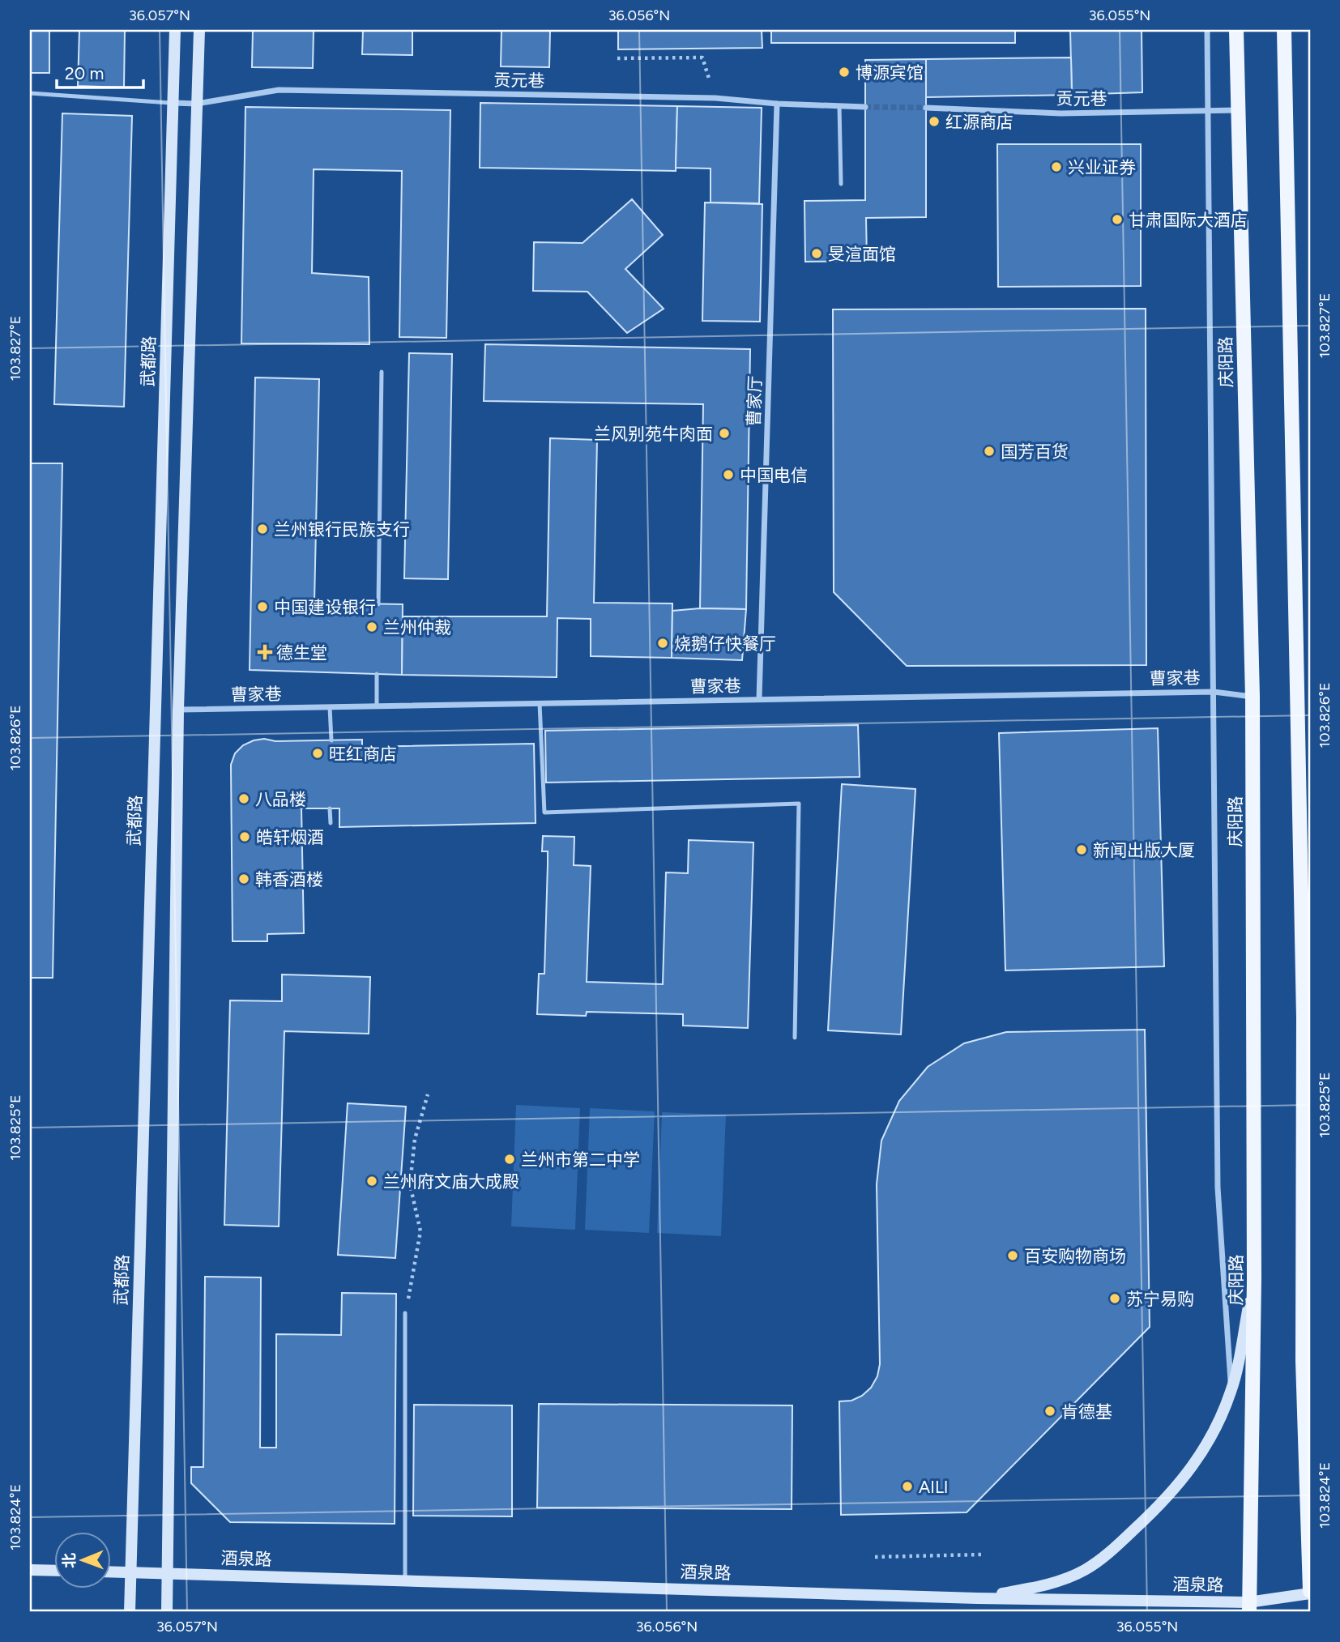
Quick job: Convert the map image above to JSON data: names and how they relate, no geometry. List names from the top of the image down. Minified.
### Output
{"streets":{"main road":["武都路","庆阳路","酒泉路"],"street":["贡元巷","曹家厅","曹家巷"]},"crossings":[["贡元巷","武都路"],["贡元巷","庆阳路"],["贡元巷","曹家厅"],["武都路","酒泉路"],["庆阳路","曹家巷"],["庆阳路","酒泉路"],["曹家厅","曹家巷"]],"places":{"other":["博源宾馆","红源商店","兴业证券","甘肃国际大酒店","旻渲面馆","兰风别苑牛肉面","国芳百货","中国电信","兰州银行民族支行","中国建设银行","兰州仲裁","烧鹅仔快餐厅","旺红商店","八品楼","皓轩烟酒","新闻出版大厦","韩香酒楼","兰州市第二中学","兰州府文庙大成殿","百安购物商场","苏宁易购","肯德基","AILI"],"health":["德生堂"]},"scale_bar":"20 m","north":"left","coordinates":["36.057°N","36.056°N","36.055°N","103.827°E","103.826°E","103.825°E","103.824°E"]}
